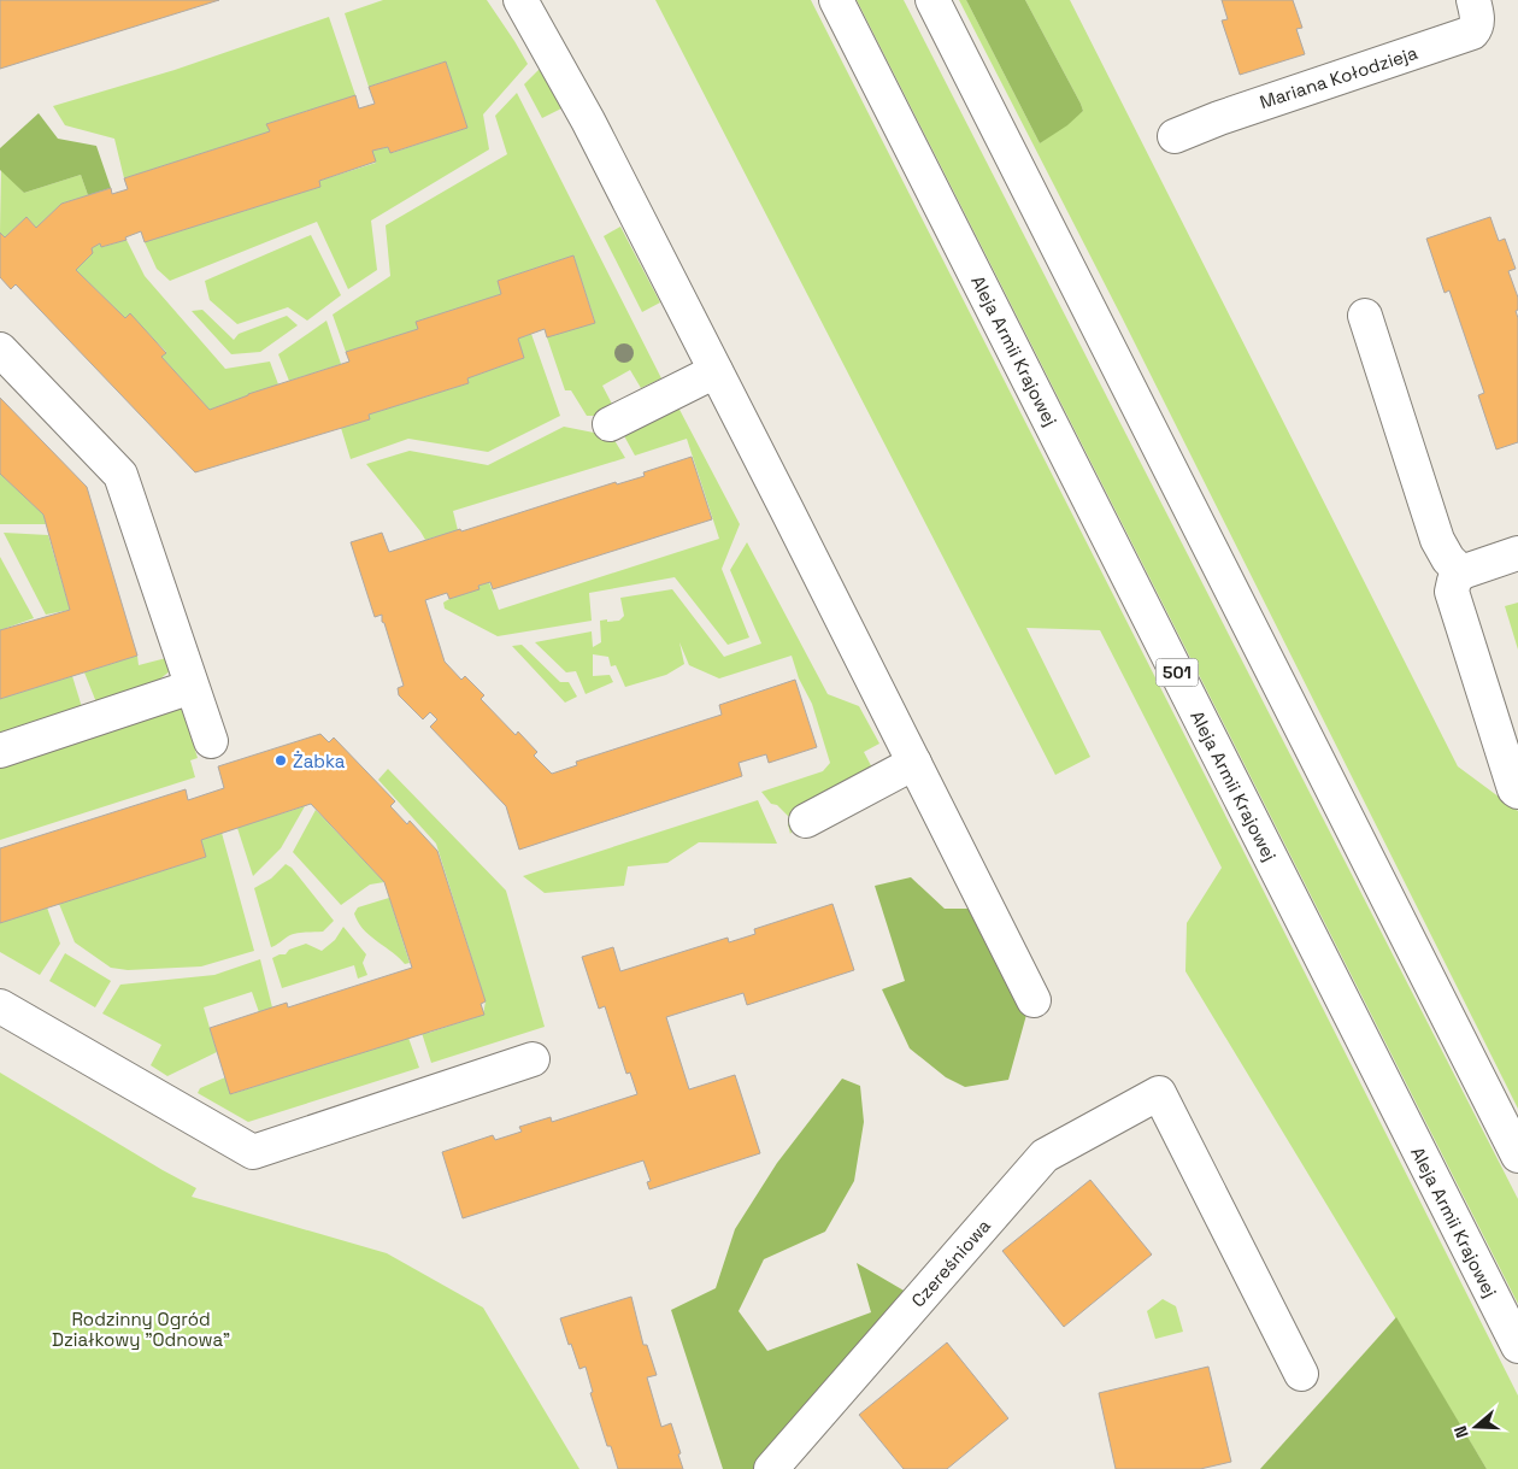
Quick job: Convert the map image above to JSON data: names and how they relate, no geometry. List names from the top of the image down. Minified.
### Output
{"streets":{"main road":["Mariana Kołodzieja","Aleja Armii Krajowej","501","Czereśniowa"]},"parks":["Rodzinny Ogród Działkowy \"Odnowa\""],"places":["Żabka"],"north":"left"}
